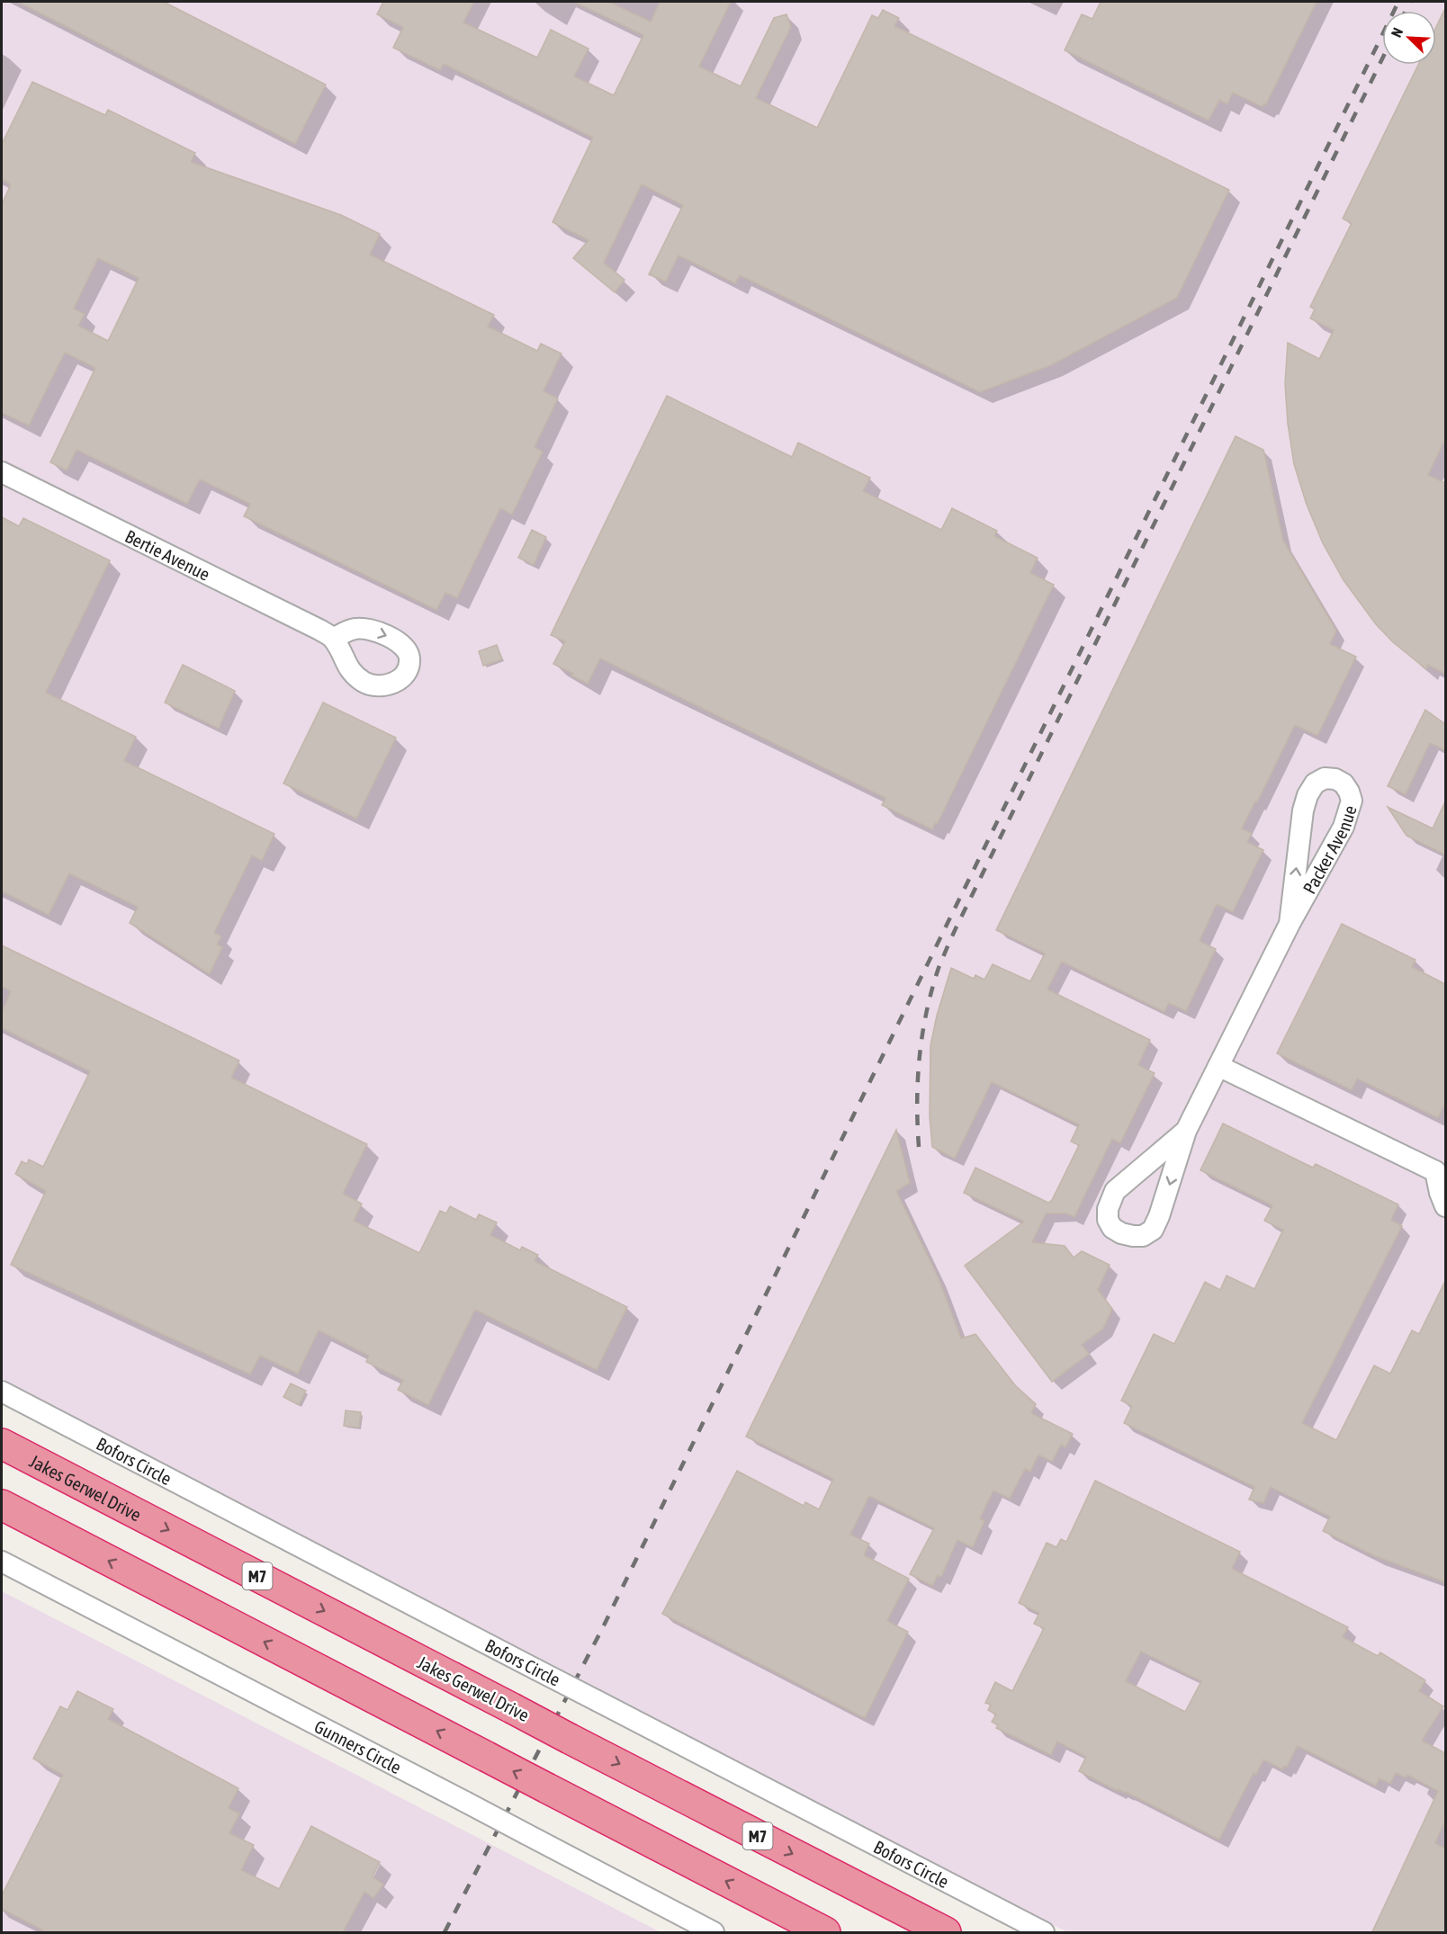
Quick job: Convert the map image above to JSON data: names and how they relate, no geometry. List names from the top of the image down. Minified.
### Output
{"streets":{"highway":["Jakes Gerwel Drive","M7"],"street":["Bertie Avenue","Packer Avenue","Bofors Circle","Gunners Circle"]},"north":"top left"}
